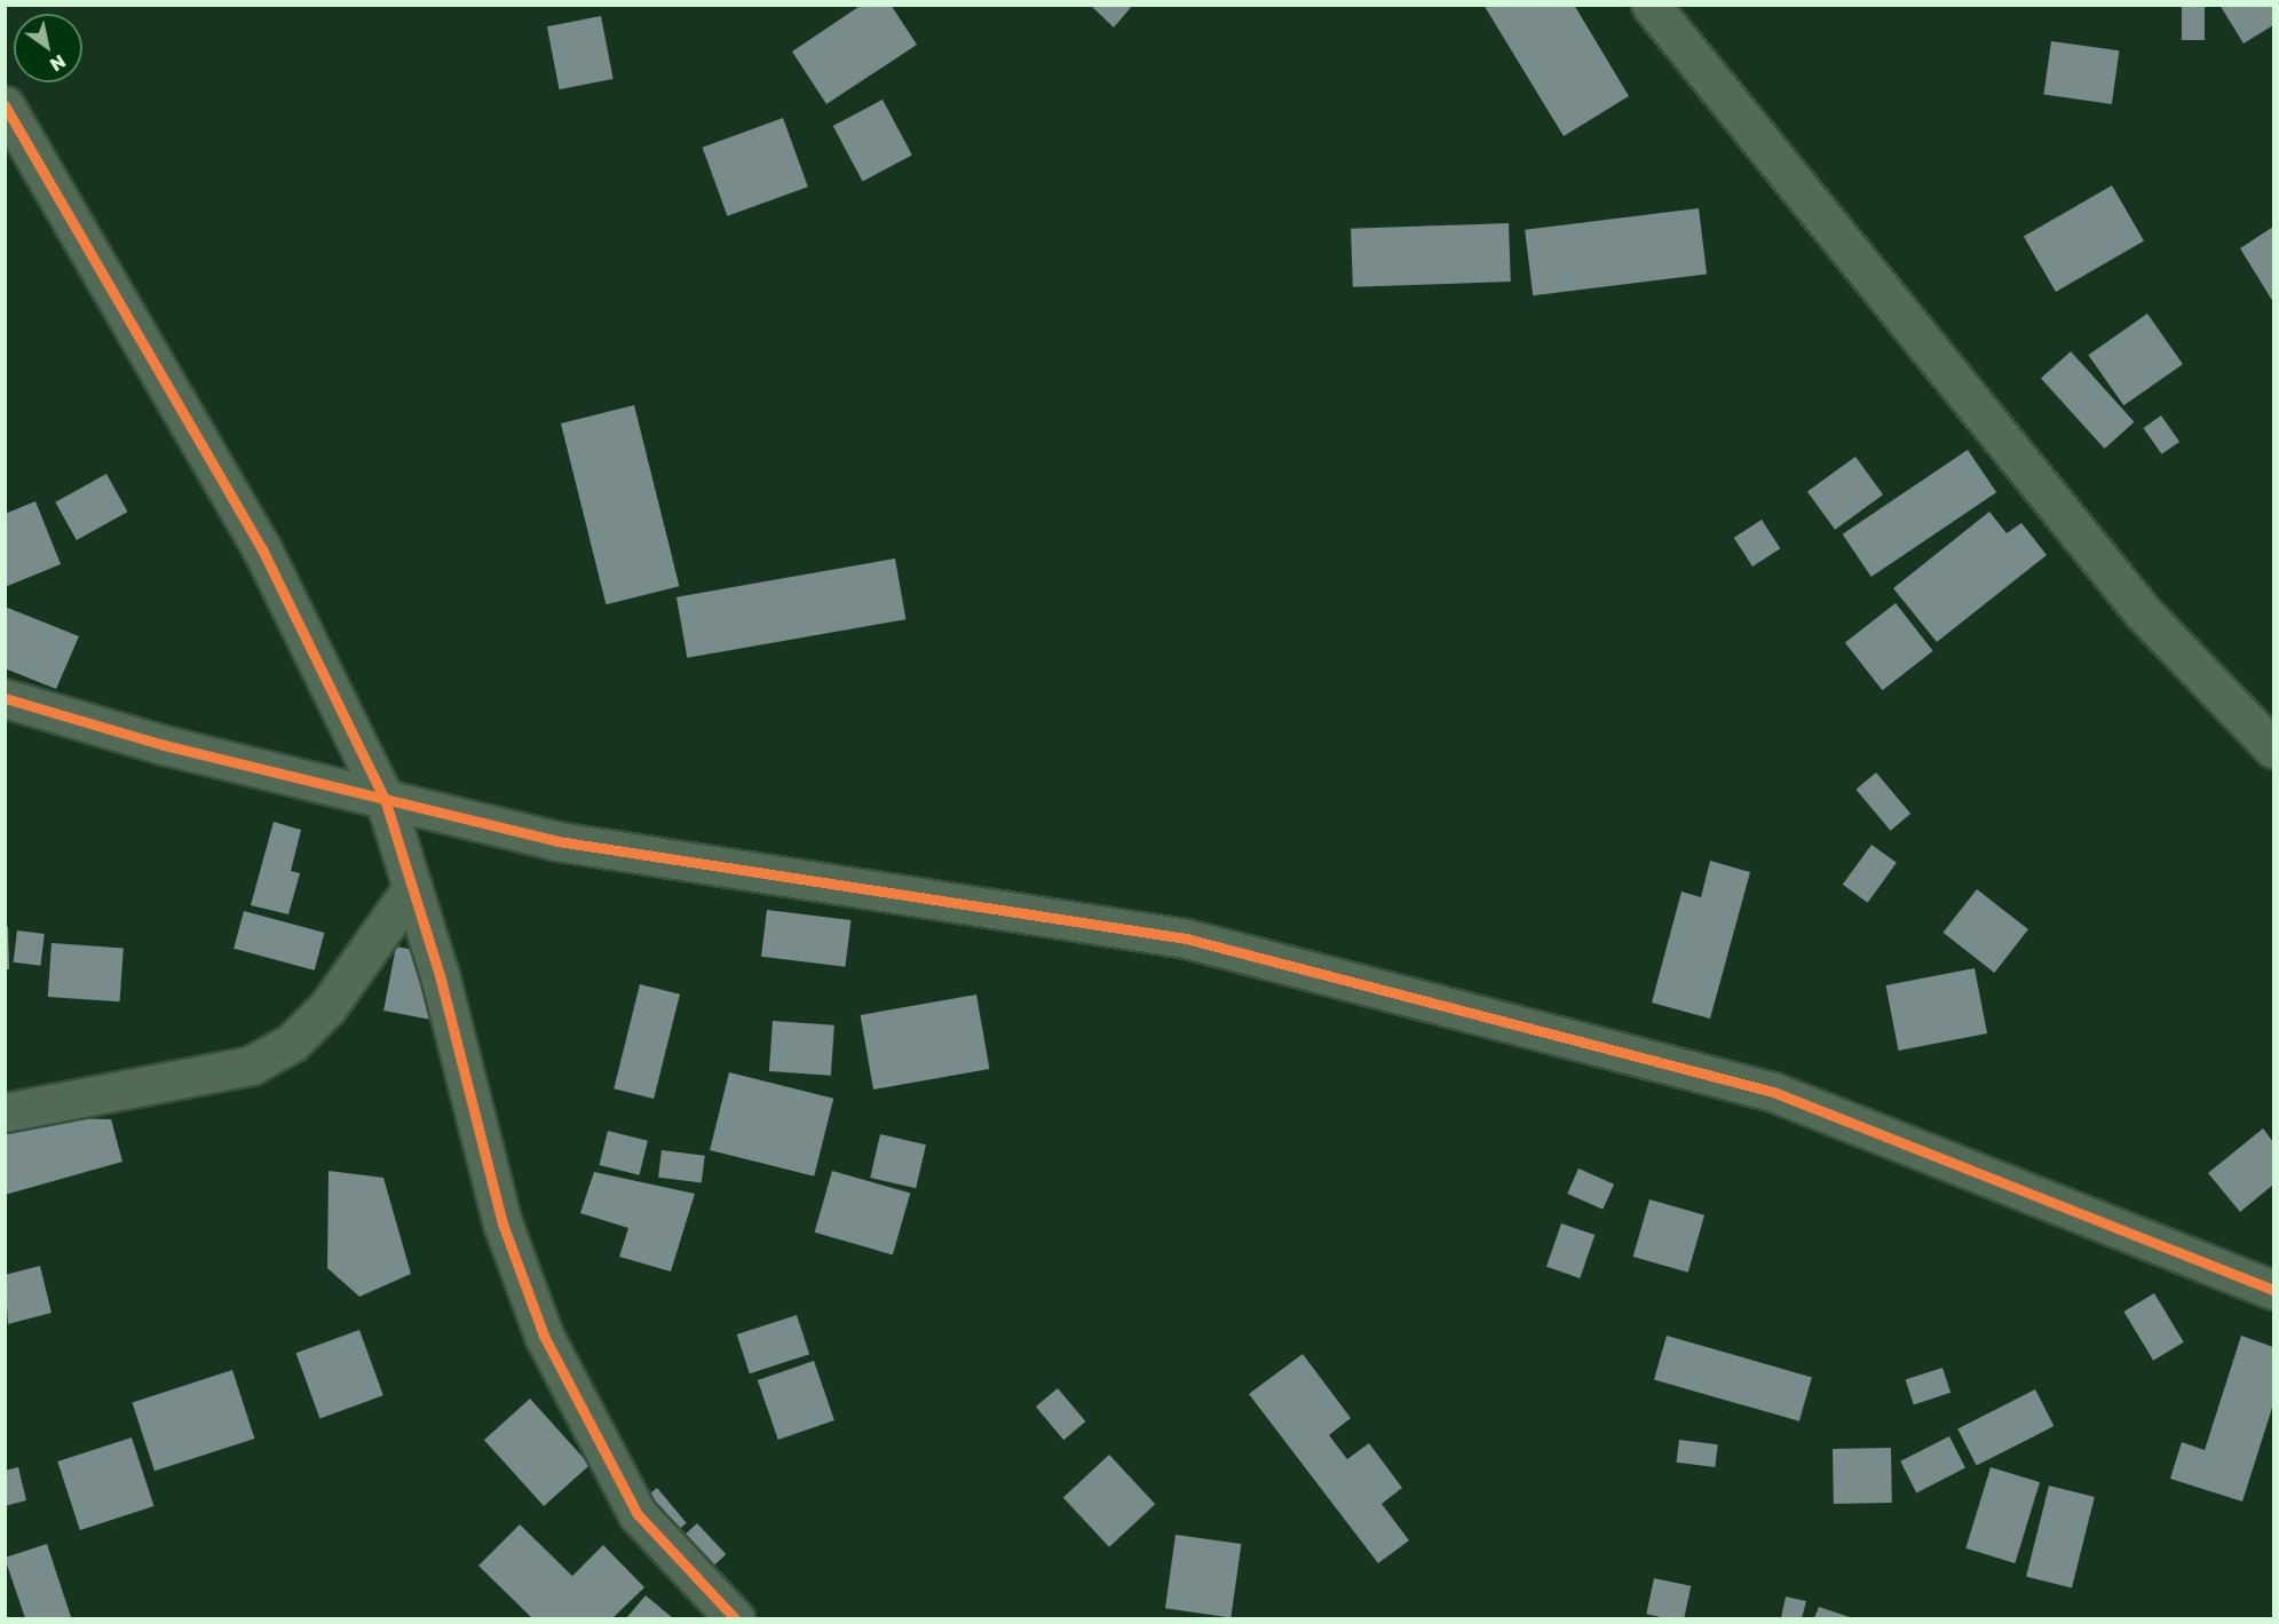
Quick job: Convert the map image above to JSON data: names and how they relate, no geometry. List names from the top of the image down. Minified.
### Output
{"north":"bottom right"}
